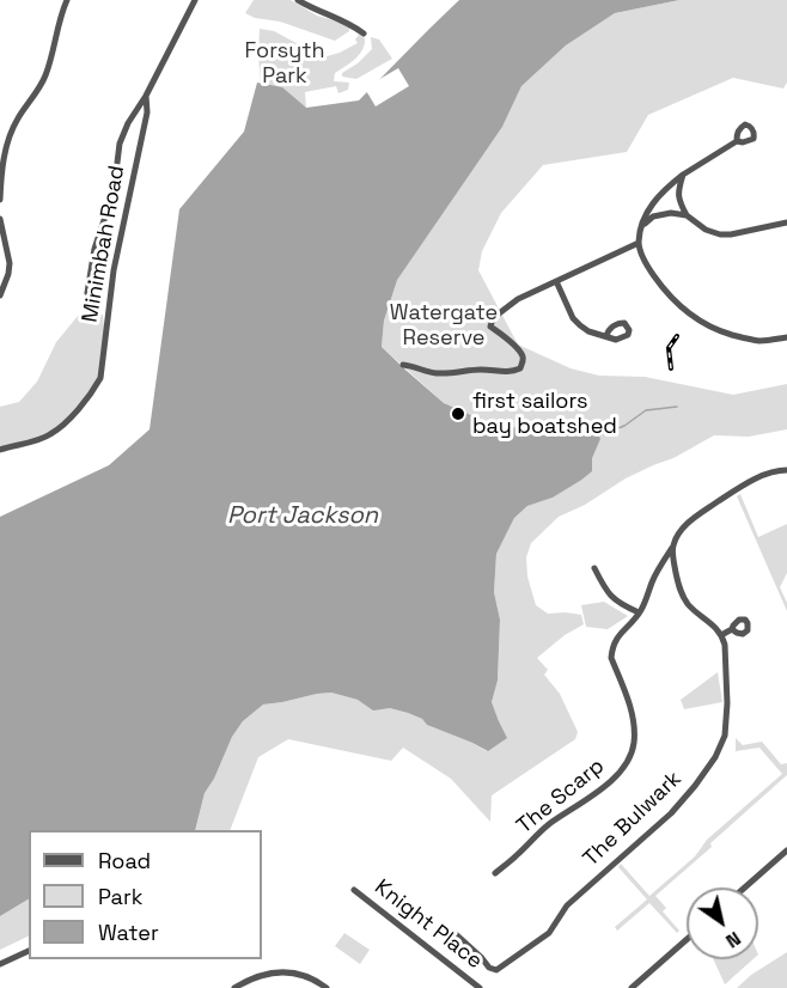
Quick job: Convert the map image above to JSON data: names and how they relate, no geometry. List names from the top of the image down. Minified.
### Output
{"streets":{"street":["Minimbah Road","The Scarp","The Bulwark","Knight Place"]},"water":["Port Jackson"],"parks":["Forsyth Park","Watergate Reserve"],"places":["first sailors bay boatshed"],"legend":["Road","Park","Water"],"north":"bottom right"}
